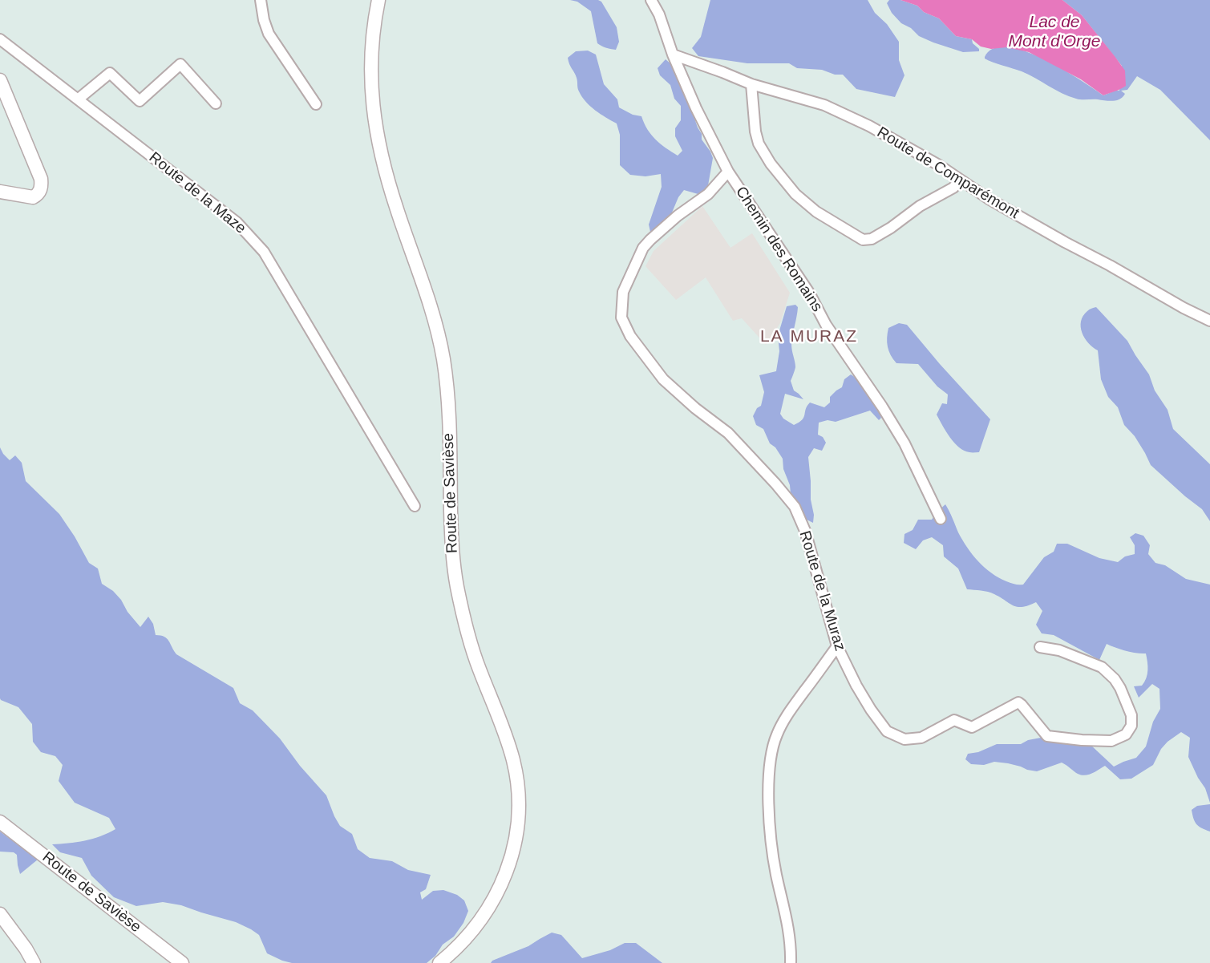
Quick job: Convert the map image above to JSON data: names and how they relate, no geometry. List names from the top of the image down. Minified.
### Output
{"streets":{"street":["Route de Comparémont","Route de la Maze","Chemin des Romains","Route de Savièse","Route de la Muraz"]},"crossings":[["Route de Comparémont","Chemin des Romains"],["Chemin des Romains","Route de la Muraz"]],"districts":["LA MURAZ"],"water":["Lac de Mont d'Orge"]}
